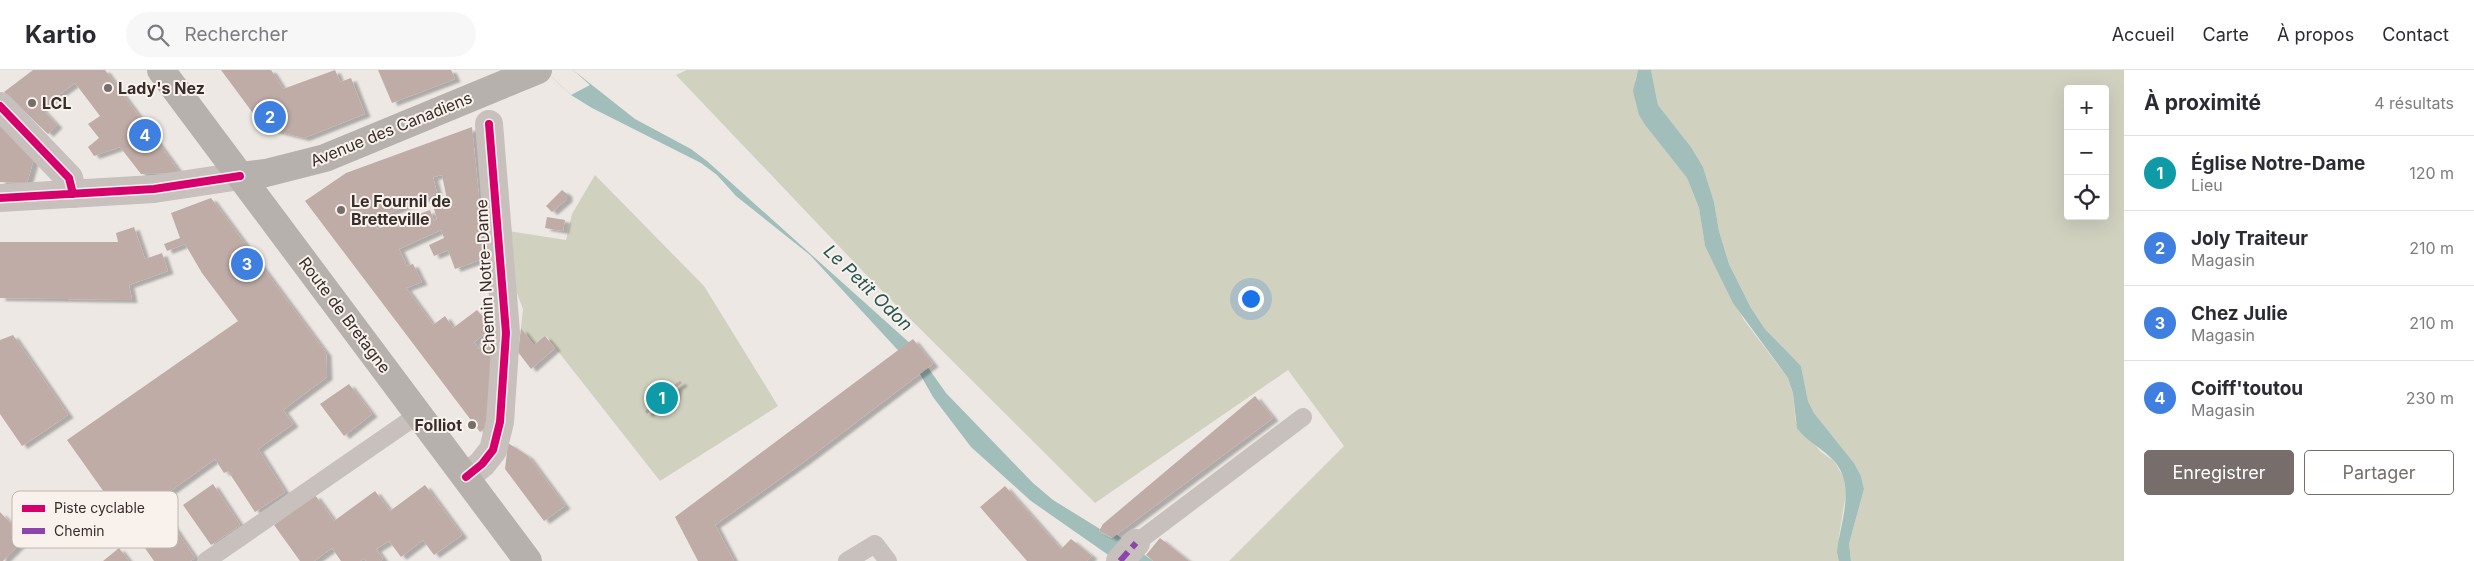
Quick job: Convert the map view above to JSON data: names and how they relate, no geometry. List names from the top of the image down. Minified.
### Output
{"streets":{"main road":["Avenue des Canadiens","Route de Bretagne"],"street":["Chemin Notre-Dame"]},"crossings":[["Avenue des Canadiens","Route de Bretagne"],["Chemin Notre-Dame","Route de Bretagne"]],"water":["Le Petit Odon"],"places":["Lady's Nez","LCL","Le Fournil de Bretteville","Folliot"],"legend":["Piste cyclable","Chemin"],"page":{"header":"Kartio","search":"Rechercher","nav":["Accueil","Carte","À propos","Contact"],"heading":["À proximité","4 résultats"],"map_buttons":["+","−"],"pins":["2","4","3","1"],"list":[{"mark":"1","name":"Église Notre-Dame","note":"Lieu","value":"120 m"},{"mark":"2","name":"Joly Traiteur","note":"Magasin","value":"210 m"},{"mark":"3","name":"Chez Julie","note":"Magasin","value":"210 m"},{"mark":"4","name":"Coiff'toutou","note":"Magasin","value":"230 m"}],"buttons":["Enregistrer","Partager"]}}
